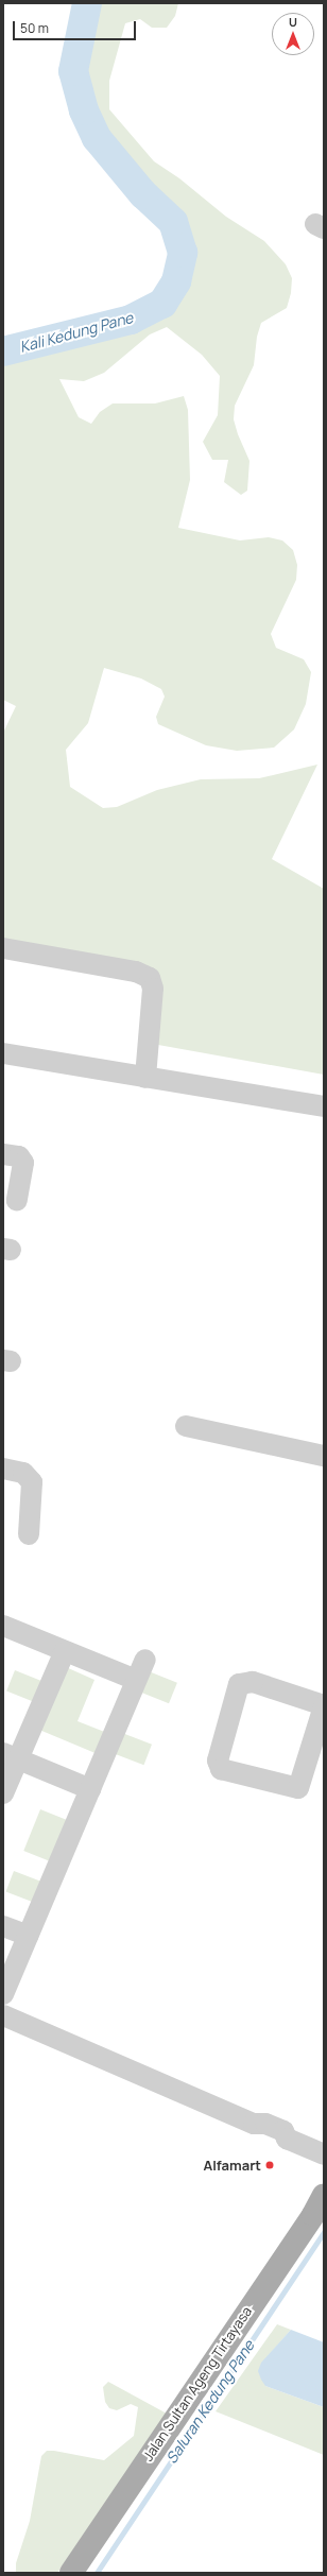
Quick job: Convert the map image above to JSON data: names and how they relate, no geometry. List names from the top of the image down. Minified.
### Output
{"streets":{"main road":["Jalan Sultan Ageng Tirtayasa"]},"water":["Kali Kedung Pane","Saluran Kedung Pane"],"places":["Alfamart"],"scale_bar":"50 m","north":"top"}
